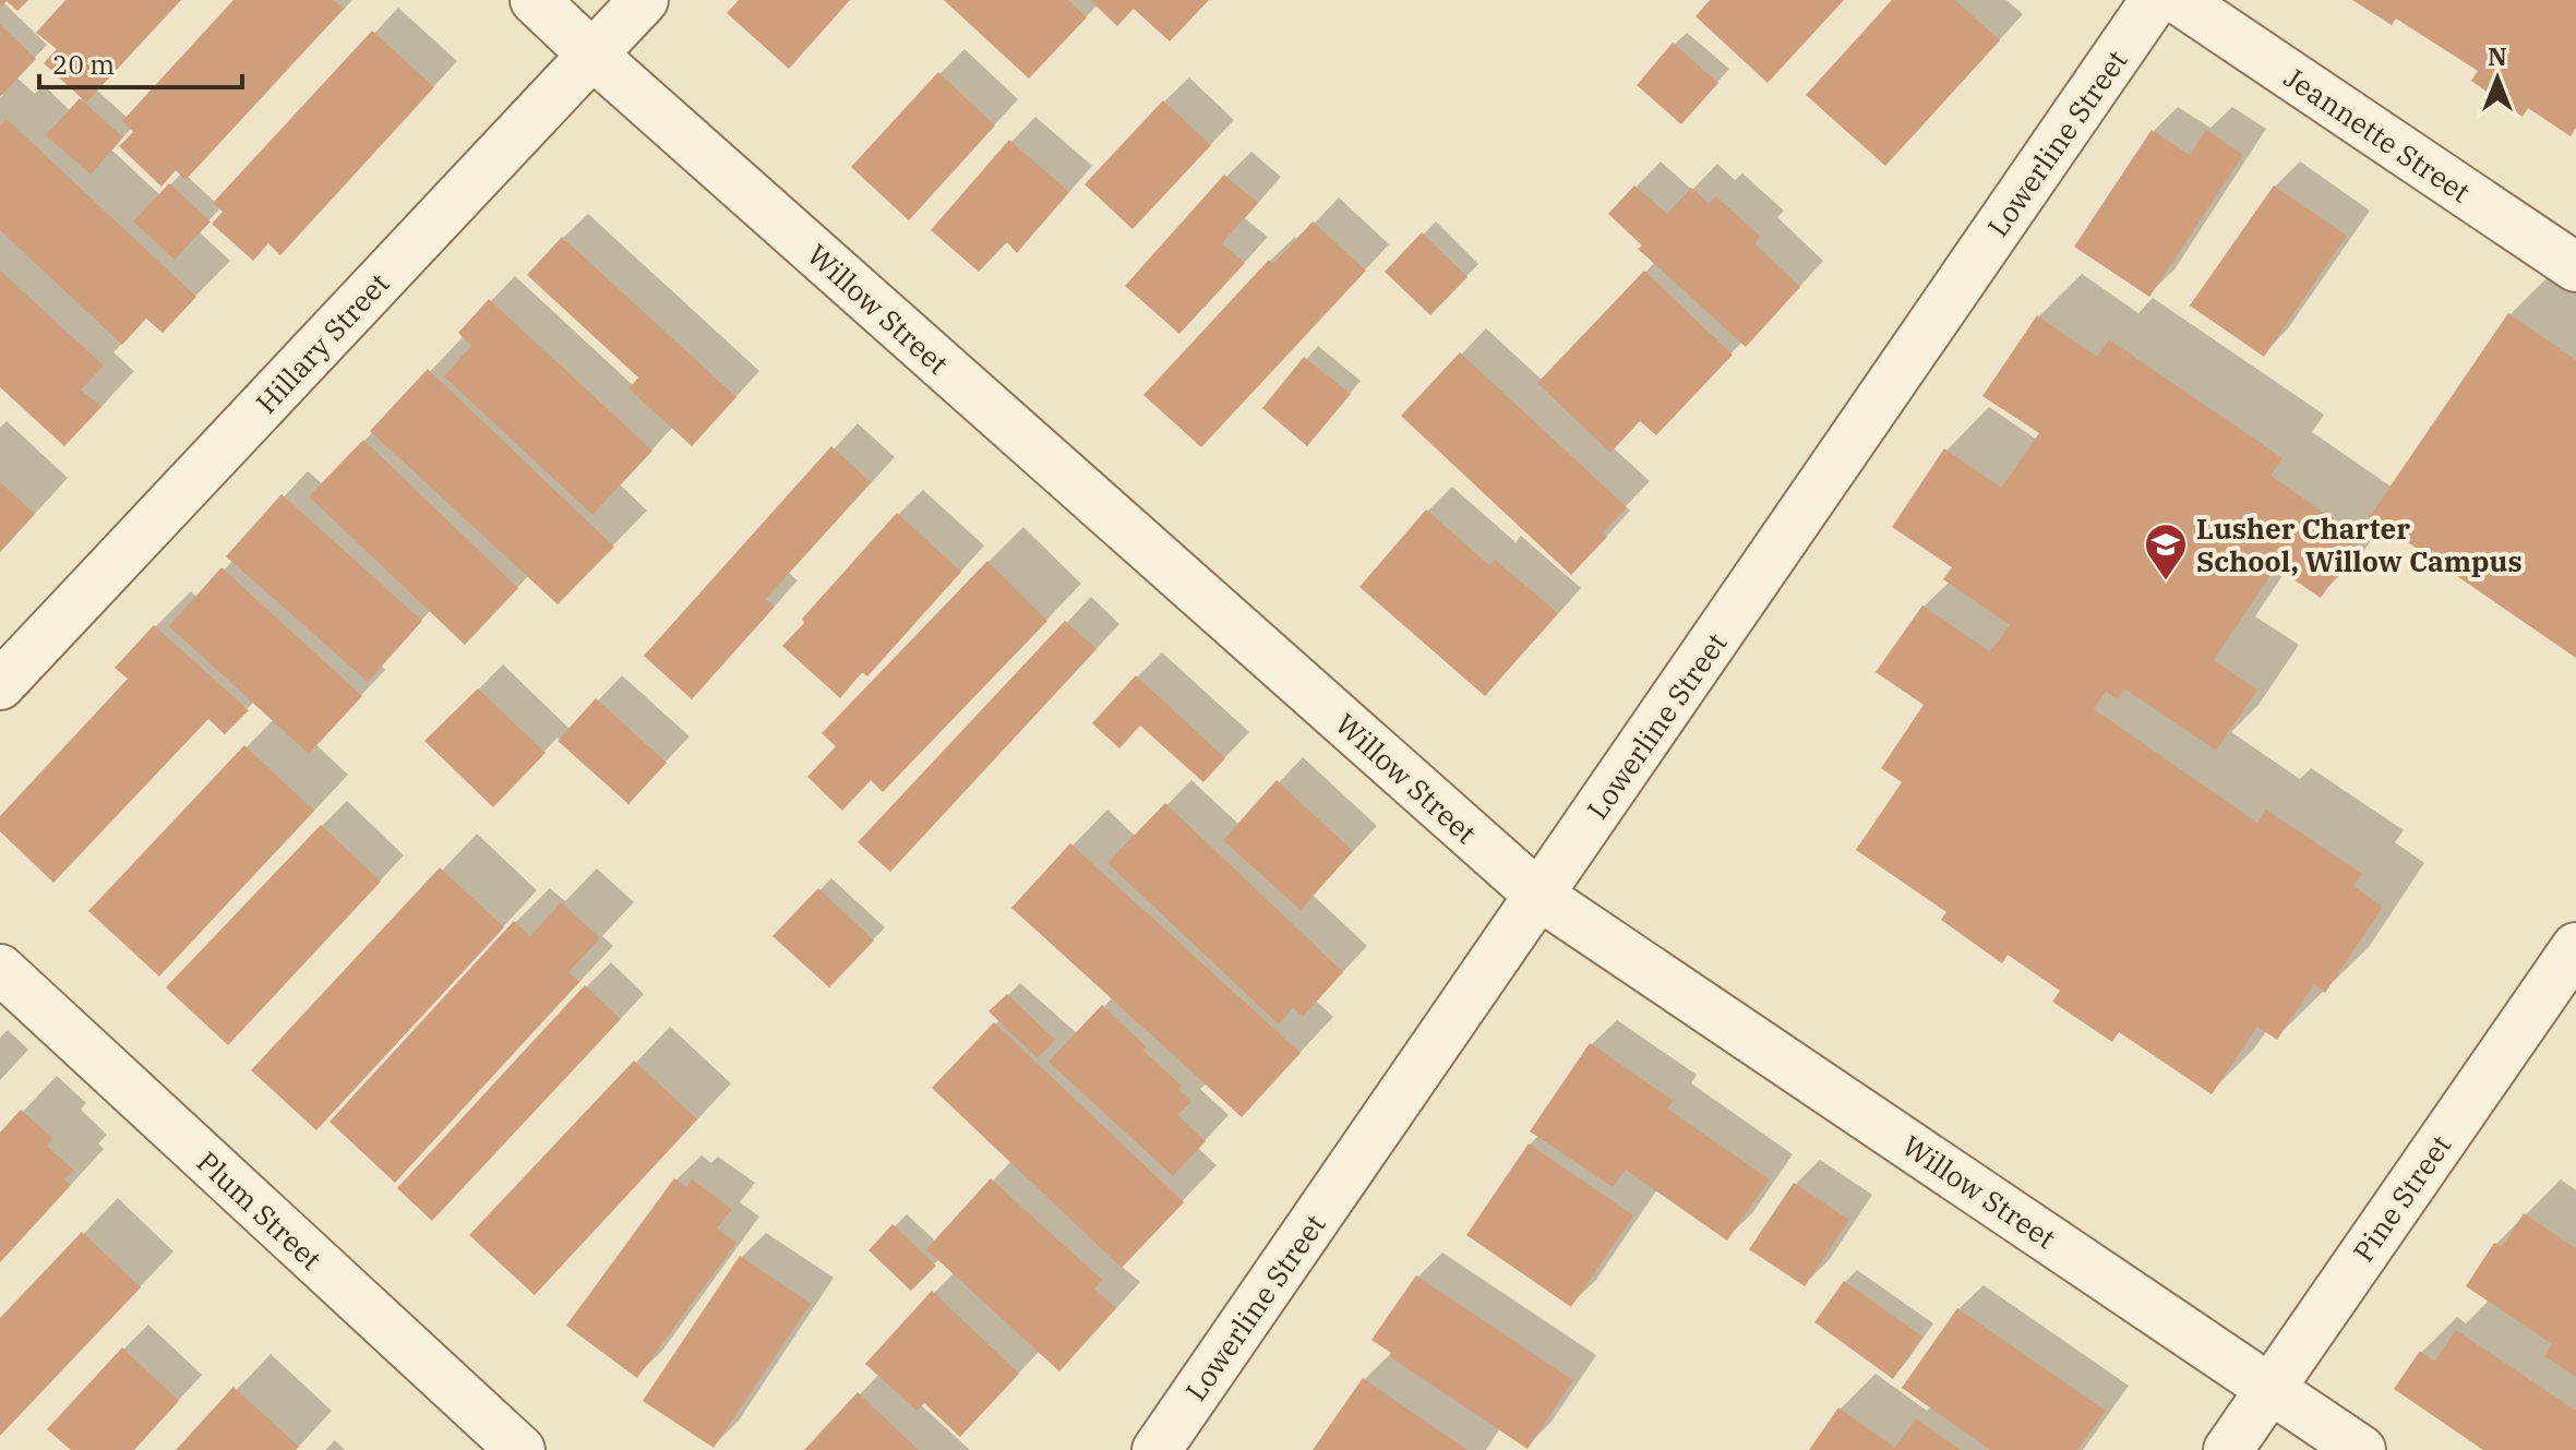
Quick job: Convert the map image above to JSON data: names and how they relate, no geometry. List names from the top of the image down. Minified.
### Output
{"streets":{"street":["Jeannette Street","Lowerline Street","Willow Street","Hillary Street","Pine Street","Plum Street"]},"crossings":[["Lowerline Street","Willow Street"],["Willow Street","Hillary Street"],["Willow Street","Pine Street"]],"places":{"school or university":["Lusher Charter School, Willow Campus"]},"scale_bar":"20 m","north":"top"}
